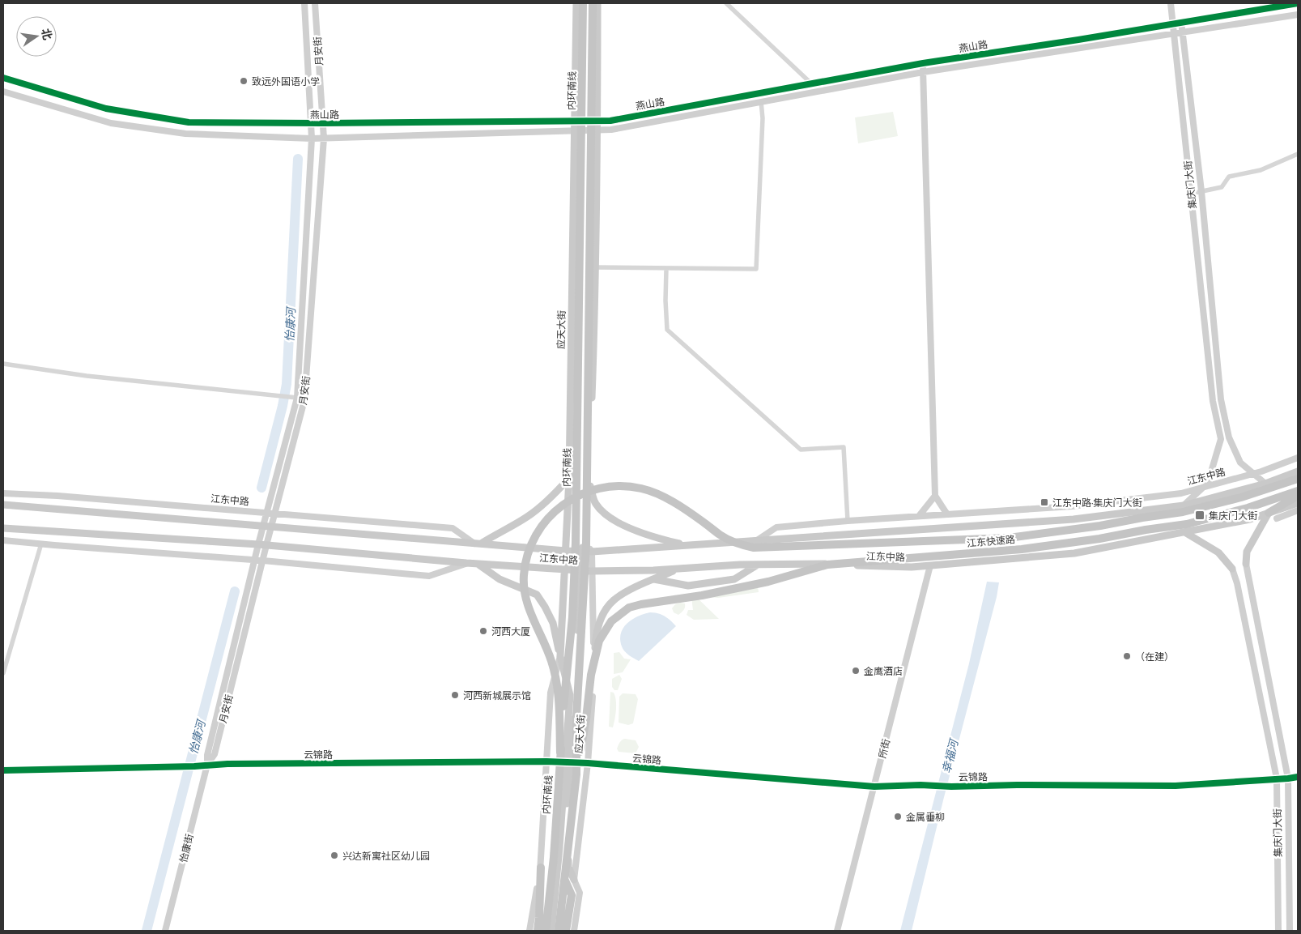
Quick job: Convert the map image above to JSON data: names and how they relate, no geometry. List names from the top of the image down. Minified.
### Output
{"streets":{"highway":["内环南线","江东快速路"],"main road":["应天大街","江东中路"],"street":["燕山路","月安街","集庆门大街","所街","云锦路","怡康街"]},"crossings":[["燕山路","月安街"],["燕山路","集庆门大街"],["燕山路","应天大街"],["月安街","江东中路"],["月安街","云锦路"],["月安街","怡康街"],["内环南线","江东快速路"],["集庆门大街","江东中路"],["集庆门大街","云锦路"],["应天大街","江东中路"],["应天大街","云锦路"],["江东中路","江东快速路"],["江东中路","所街"],["所街","云锦路"],["云锦路","怡康街"]],"water":["怡康河","幸福河"],"places":{"other":["致远外国语小学","河西大厦","（在建）","金鹰酒店","河西新城展示馆","金属垂柳","兴达新寓社区幼儿园"],"transit":["江东中路·集庆门大街","集庆门大街"]},"north":"right"}
